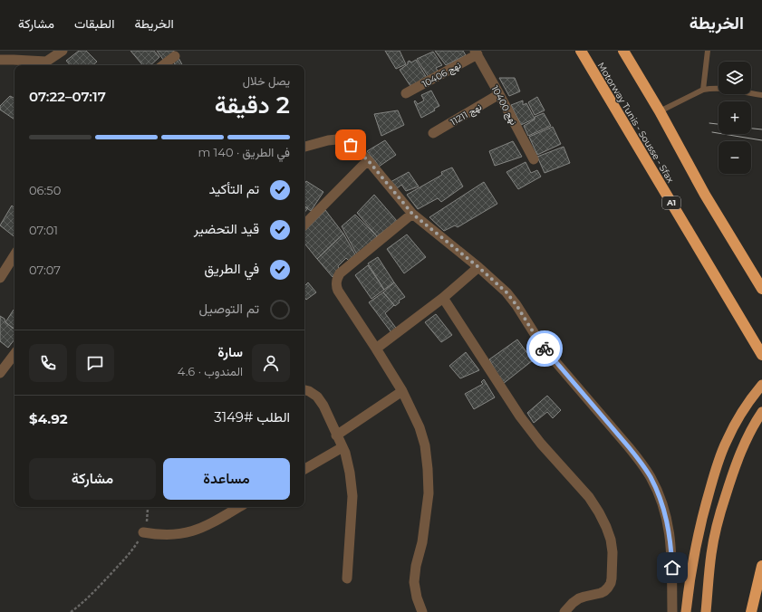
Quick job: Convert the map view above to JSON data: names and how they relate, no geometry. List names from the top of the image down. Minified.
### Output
{"streets":{"highway":["Motorway Tunis - Sousse - Sfax","A1"],"street":["نهج 10406","نهج 10400","نهج 11211"]},"crossings":[["نهج 10406","نهج 10400"],["نهج 10400","نهج 11211"]],"page":{"header":"الخريطة","nav":["الخريطة","الطبقات","مشاركة"],"map_buttons":["+","−"],"heading":["2 دقيقة","يصل خلال","07:17–07:22"],"panel":["سارة","المندوب · 4.6","الطلب #3149","$4.92"],"bar":"في الطريق · 140 m","list":[["تم التأكيد","06:50"],["قيد التحضير","07:01"],["في الطريق","07:07"],"تم التوصيل"],"buttons":["مساعدة","مشاركة"]}}
